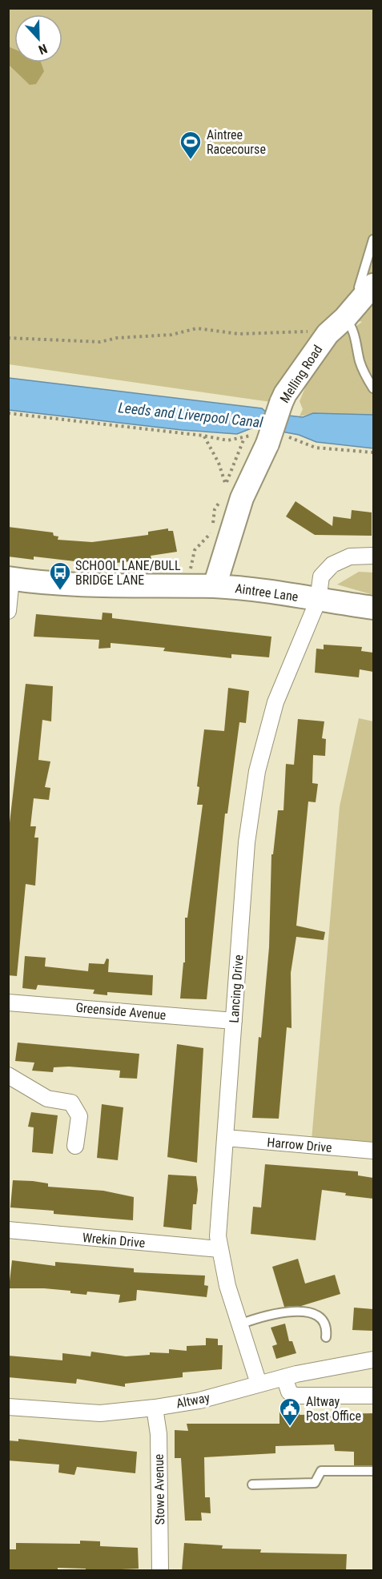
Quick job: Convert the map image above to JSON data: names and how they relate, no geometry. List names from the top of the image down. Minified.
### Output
{"streets":{"main road":["Melling Road","Aintree Lane"],"street":["Lancing Drive","Greenside Avenue","Harrow Drive","Wrekin Drive","Altway","Stowe Avenue"]},"crossings":[["Melling Road","Aintree Lane"],["Aintree Lane","Lancing Drive"],["Lancing Drive","Greenside Avenue"],["Lancing Drive","Harrow Drive"],["Lancing Drive","Wrekin Drive"],["Lancing Drive","Altway"],["Altway","Stowe Avenue"]],"water":["Leeds and Liverpool Canal"],"places":{"sports":["Aintree Racecourse"],"bus stop":["SCHOOL LANE/BULL BRIDGE LANE"],"public building":["Altway Post Office"]},"north":"bottom"}
